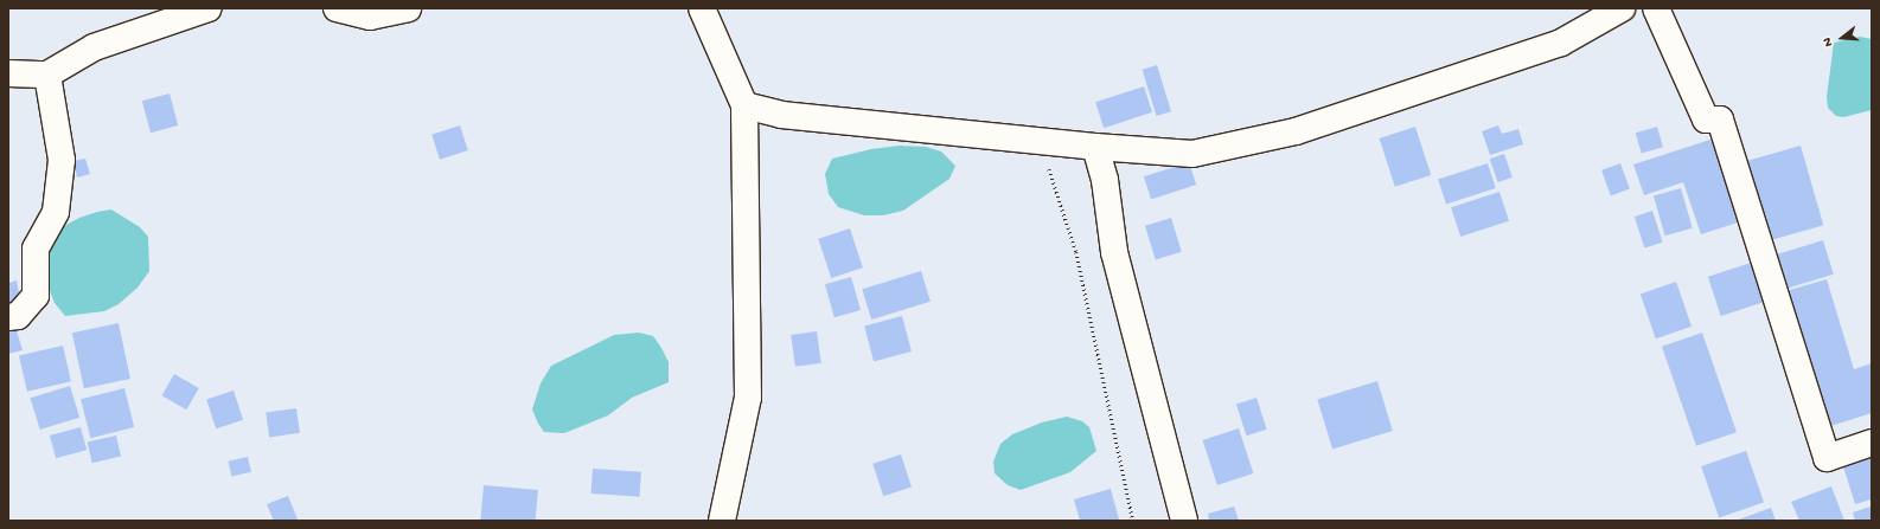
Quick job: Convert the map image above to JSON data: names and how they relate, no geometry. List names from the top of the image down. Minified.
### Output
{"north":"left"}
